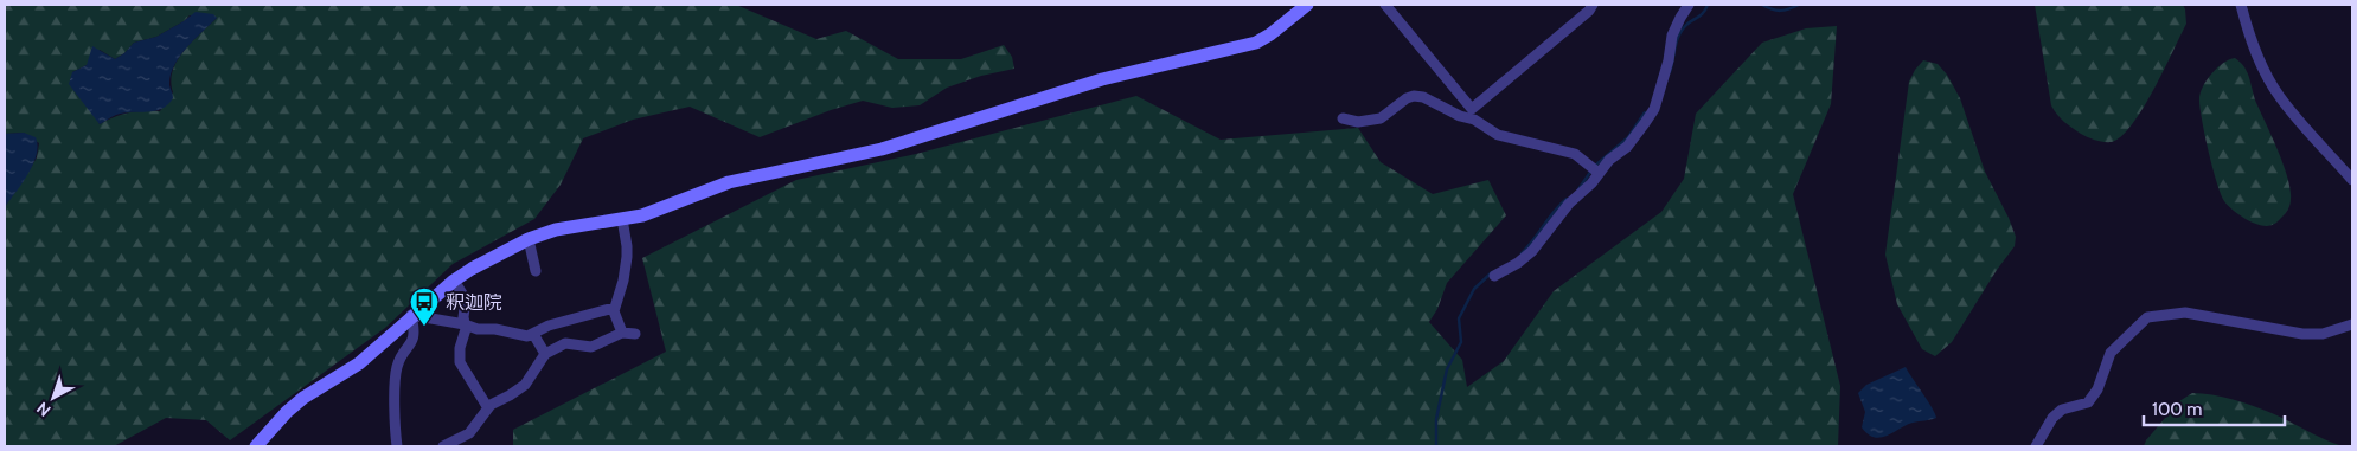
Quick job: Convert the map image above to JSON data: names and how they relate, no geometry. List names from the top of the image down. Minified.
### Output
{"places":{"bus stop":["釈迦院"]},"scale_bar":"100 m","north":"bottom left"}
